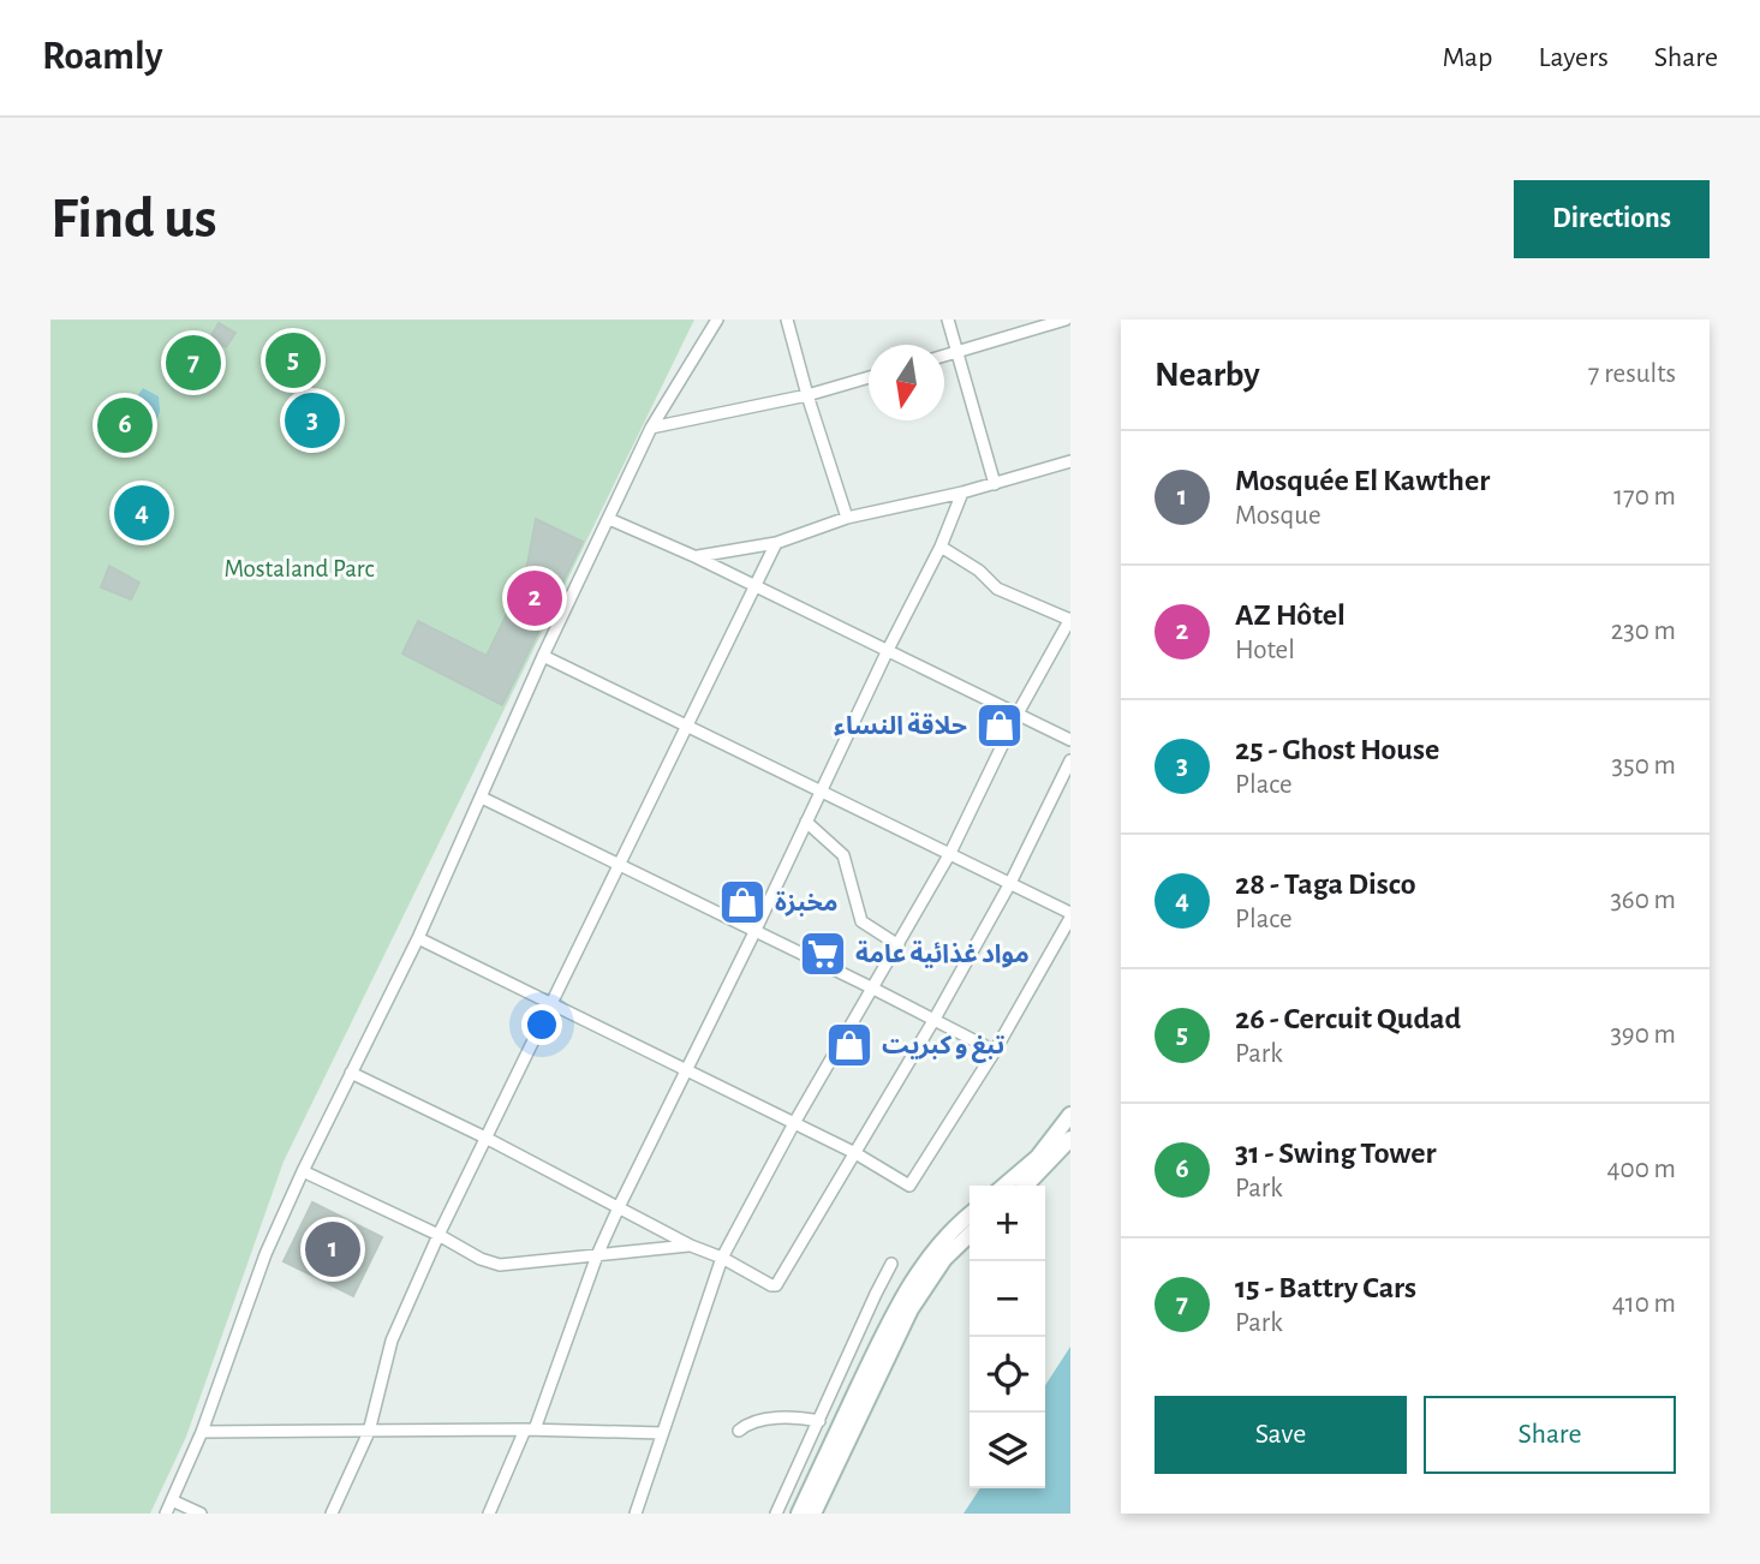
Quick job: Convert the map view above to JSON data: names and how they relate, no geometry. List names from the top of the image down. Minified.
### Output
{"parks":["Mostaland Parc"],"places":{"shop":["حلاقة النساء","مخبزة","تبغ و كبريت"],"supermarket":["مواد غذائية عامة"]},"north":"bottom","page":{"header":"Roamly","nav":["Map","Layers","Share"],"buttons":["Directions",["Save","Share"]],"title":"Find us","heading":["Nearby","7 results"],"pins":["5","7","3","6","4","2","1"],"list":[{"mark":"1","name":"Mosquée El Kawther","note":"Mosque","value":"170 m"},{"mark":"2","name":"AZ Hôtel","note":"Hotel","value":"230 m"},{"mark":"3","name":"25 - Ghost House","note":"Place","value":"350 m"},{"mark":"4","name":"28 - Taga Disco","note":"Place","value":"360 m"},{"mark":"5","name":"26 - Cercuit Qudad","note":"Park","value":"390 m"},{"mark":"6","name":"31 - Swing Tower","note":"Park","value":"400 m"},{"mark":"7","name":"15 - Battry Cars","note":"Park","value":"410 m"}],"map_buttons":["+","−"]}}
